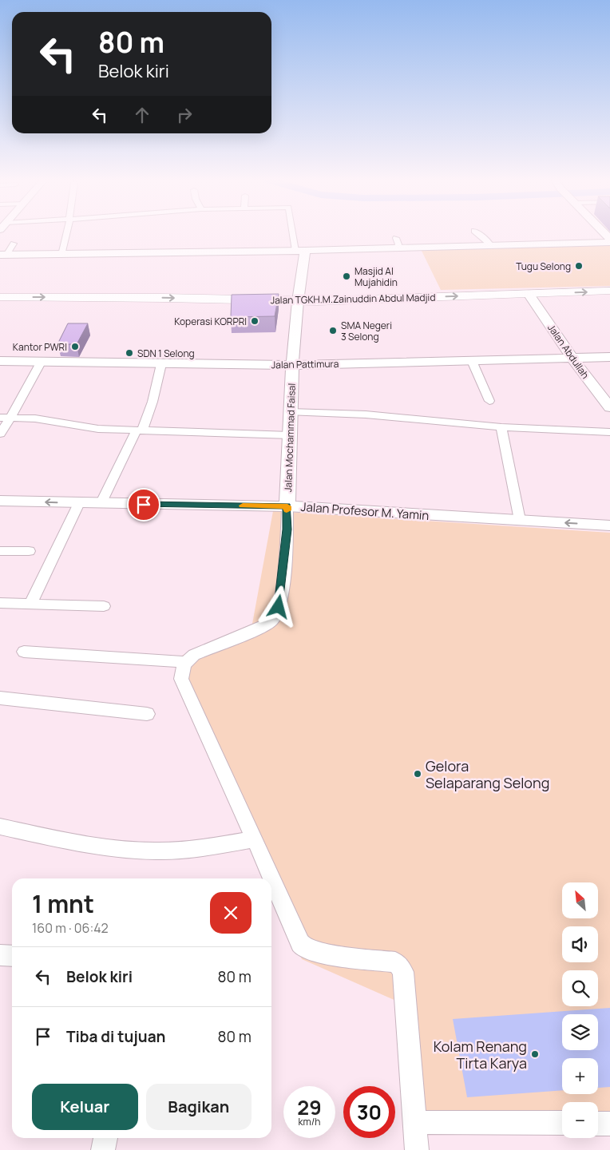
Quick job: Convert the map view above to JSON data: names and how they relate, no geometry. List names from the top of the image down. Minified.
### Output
{"streets":{"main road":["Jalan TGKH.M.Zainuddin Abdul Madjid"],"street":["Jalan Abdullah","Jalan Pattimura","Jalan Mochammad Faisal","Jalan Profesor M. Yamin"]},"crossings":[["Jalan TGKH.M.Zainuddin Abdul Madjid","Jalan Abdullah"],["Jalan TGKH.M.Zainuddin Abdul Madjid","Jalan Mochammad Faisal"],["Jalan Abdullah","Jalan Pattimura"],["Jalan Pattimura","Jalan Mochammad Faisal"],["Jalan Mochammad Faisal","Jalan Profesor M. Yamin"]],"one_way":["Jalan TGKH.M.Zainuddin Abdul Madjid"],"places":["Tugu Selong","Masjid Al Mujahidin","Koperasi KORPRI","SMA Negeri 3 Selong","Kantor PWRI","SDN 1 Selong","Gelora Selaparang Selong","Kolam Renang Tirta Karya"],"north":"top left","page":{"turn":["80 m","Belok kiri"],"heading":["1 mnt","160 m · 06:42"],"map_buttons":["+","−"],"list":[{"name":"Belok kiri","value":"80 m"},{"name":"Tiba di tujuan","value":"80 m"}],"buttons":["Keluar","Bagikan"],"speed":"29 km/h","limit":"30"}}
